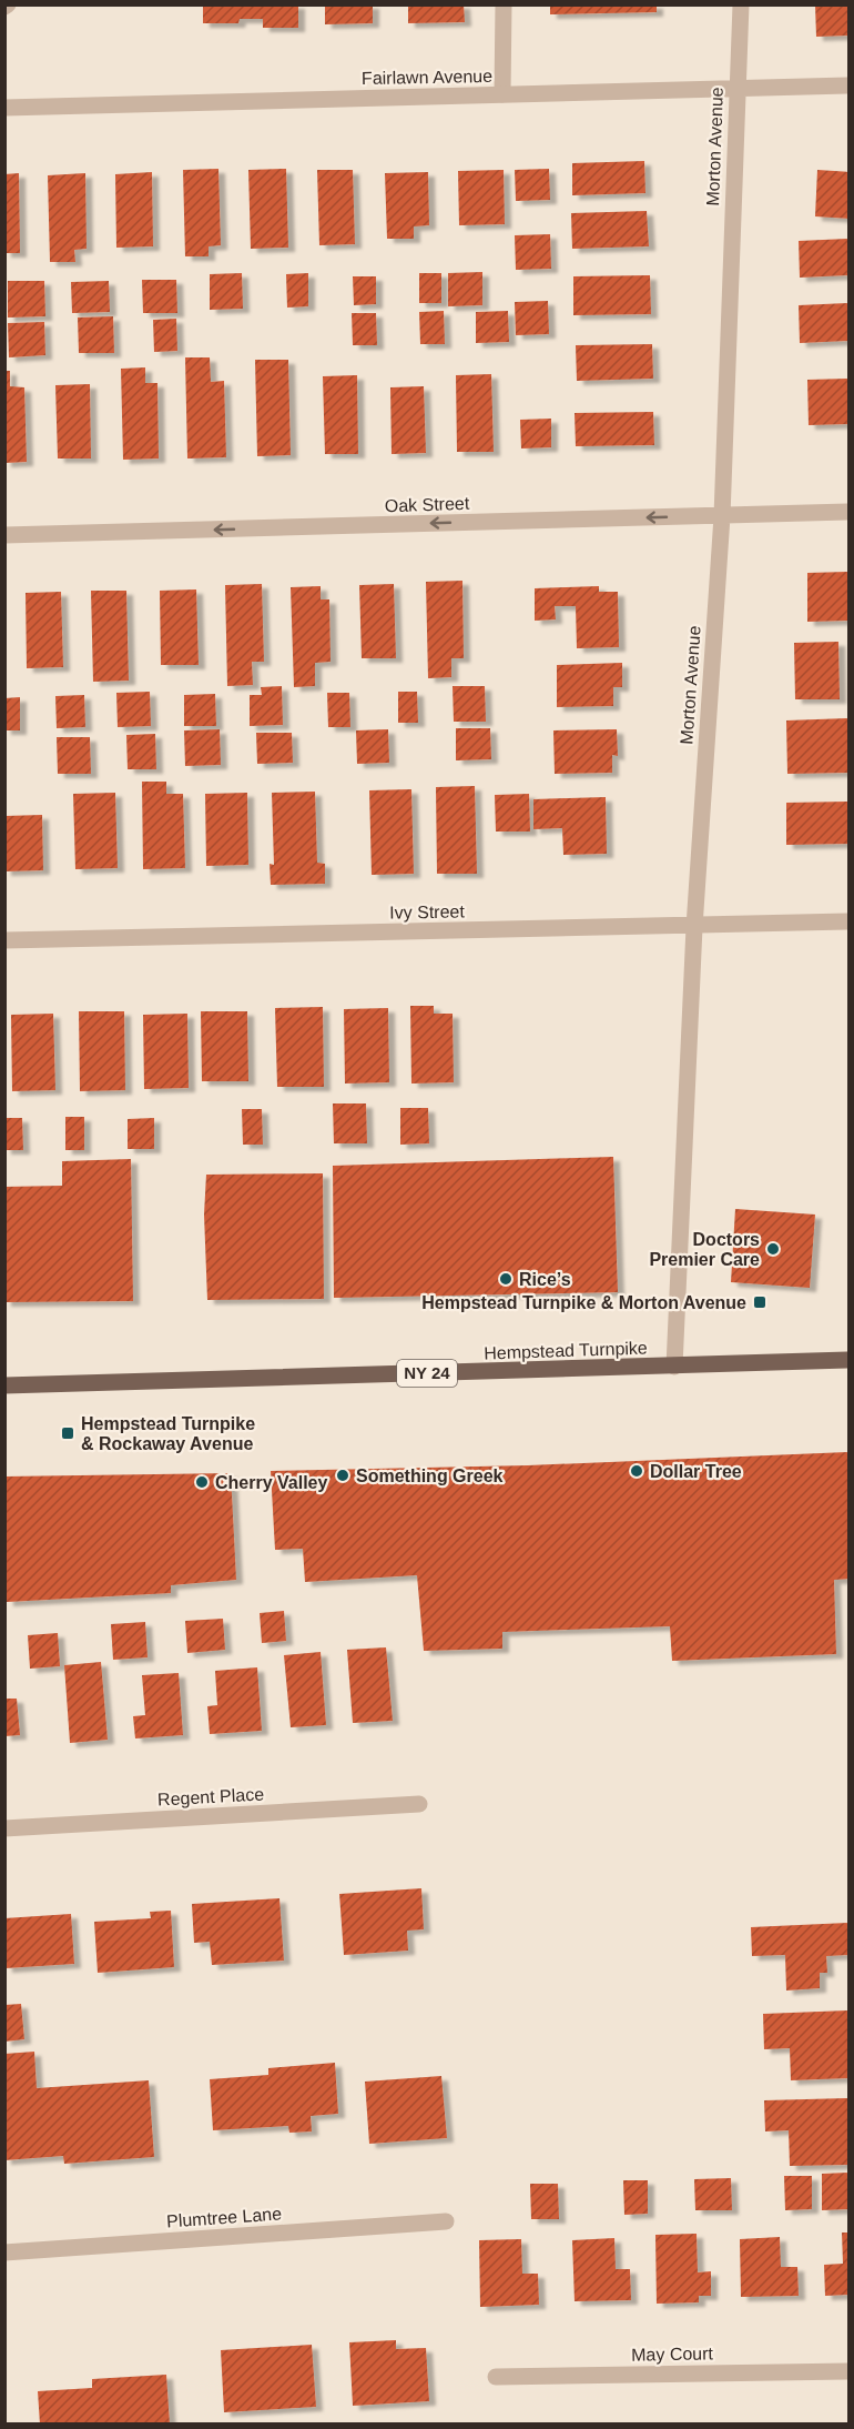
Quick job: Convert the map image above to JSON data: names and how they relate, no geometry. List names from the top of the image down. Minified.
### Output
{"streets":{"main road":["Hempstead Turnpike","NY 24"],"street":["Fairlawn Avenue","Morton Avenue","Oak Street","Ivy Street","Regent Place","Plumtree Lane","May Court"]},"crossings":[["Fairlawn Avenue","Morton Avenue"],["Morton Avenue","Oak Street"],["Morton Avenue","Ivy Street"],["Morton Avenue","Hempstead Turnpike"]],"one_way":["Oak Street"],"places":{"other":["Doctors Premier Care","Rice’s","Dollar Tree","Something Greek","Cherry Valley"],"transit":["Hempstead Turnpike & Morton Avenue","Hempstead Turnpike & Rockaway Avenue"]}}
